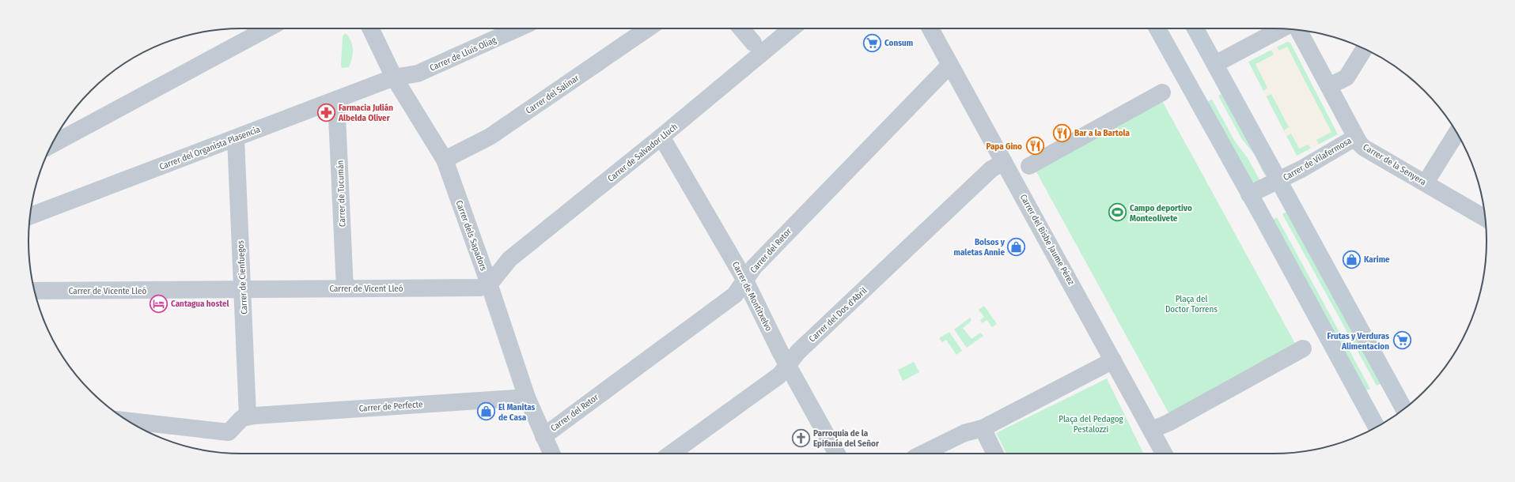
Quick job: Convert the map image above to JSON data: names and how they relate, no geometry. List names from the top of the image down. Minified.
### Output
{"streets":{"street":["Carrer de Lluís Oliag","Carrer del Salinar","Carrer del Organista Plasencia","Carrer de Salvador Lluch","Carrer de Vilafermosa","Carrer de la Senyera","Carrer de Tucumán","Carrer dels Sapadors","Carrer del Bisbe Jaume Pérez","Carrer del Retor","Carrer de Cienfuegos","Carrer de Vicent Lleó","Carrer de Vicente Lleó","Carrer de Montitxelvo","Carrer del Dos d'Abril","Carrer de Perfecte"]},"crossings":[["Carrer de Lluís Oliag","Carrer del Organista Plasencia"],["Carrer de Lluís Oliag","Carrer dels Sapadors"],["Carrer del Salinar","Carrer dels Sapadors"],["Carrer del Organista Plasencia","Carrer de Tucumán"],["Carrer del Organista Plasencia","Carrer dels Sapadors"],["Carrer del Organista Plasencia","Carrer de Cienfuegos"],["Carrer de Salvador Lluch","Carrer dels Sapadors"],["Carrer de Salvador Lluch","Carrer de Vicent Lleó"],["Carrer de Salvador Lluch","Carrer de Montitxelvo"],["Carrer de Vilafermosa","Carrer de la Senyera"],["Carrer de Tucumán","Carrer de Vicent Lleó"],["Carrer dels Sapadors","Carrer del Retor"],["Carrer dels Sapadors","Carrer de Vicent Lleó"],["Carrer dels Sapadors","Carrer de Perfecte"],["Carrer del Bisbe Jaume Pérez","Carrer del Retor"],["Carrer del Bisbe Jaume Pérez","Carrer del Dos d'Abril"],["Carrer del Retor","Carrer de Montitxelvo"],["Carrer de Cienfuegos","Carrer de Vicent Lleó"],["Carrer de Cienfuegos","Carrer de Vicente Lleó"],["Carrer de Cienfuegos","Carrer de Perfecte"],["Carrer de Vicent Lleó","Carrer de Vicente Lleó"],["Carrer de Montitxelvo","Carrer del Dos d'Abril"]],"parks":["Plaça del Doctor Torrens","Plaça del Pedagog Pestalozzi"],"places":{"supermarket":["Consum","Frutas y Verduras Alimentacion"],"pharmacy":["Farmacia Julián Albelda Oliver"],"restaurant":["Bar a la Bartola","Papa Gino"],"sports":["Campo deportivo Monteolivete"],"shop":["Bolsos y maletas Annie","Karime","El Manitas de Casa"],"hotel":["Cantagua hostel"],"church":["Parroquia de la Epifanía del Señor"]}}
